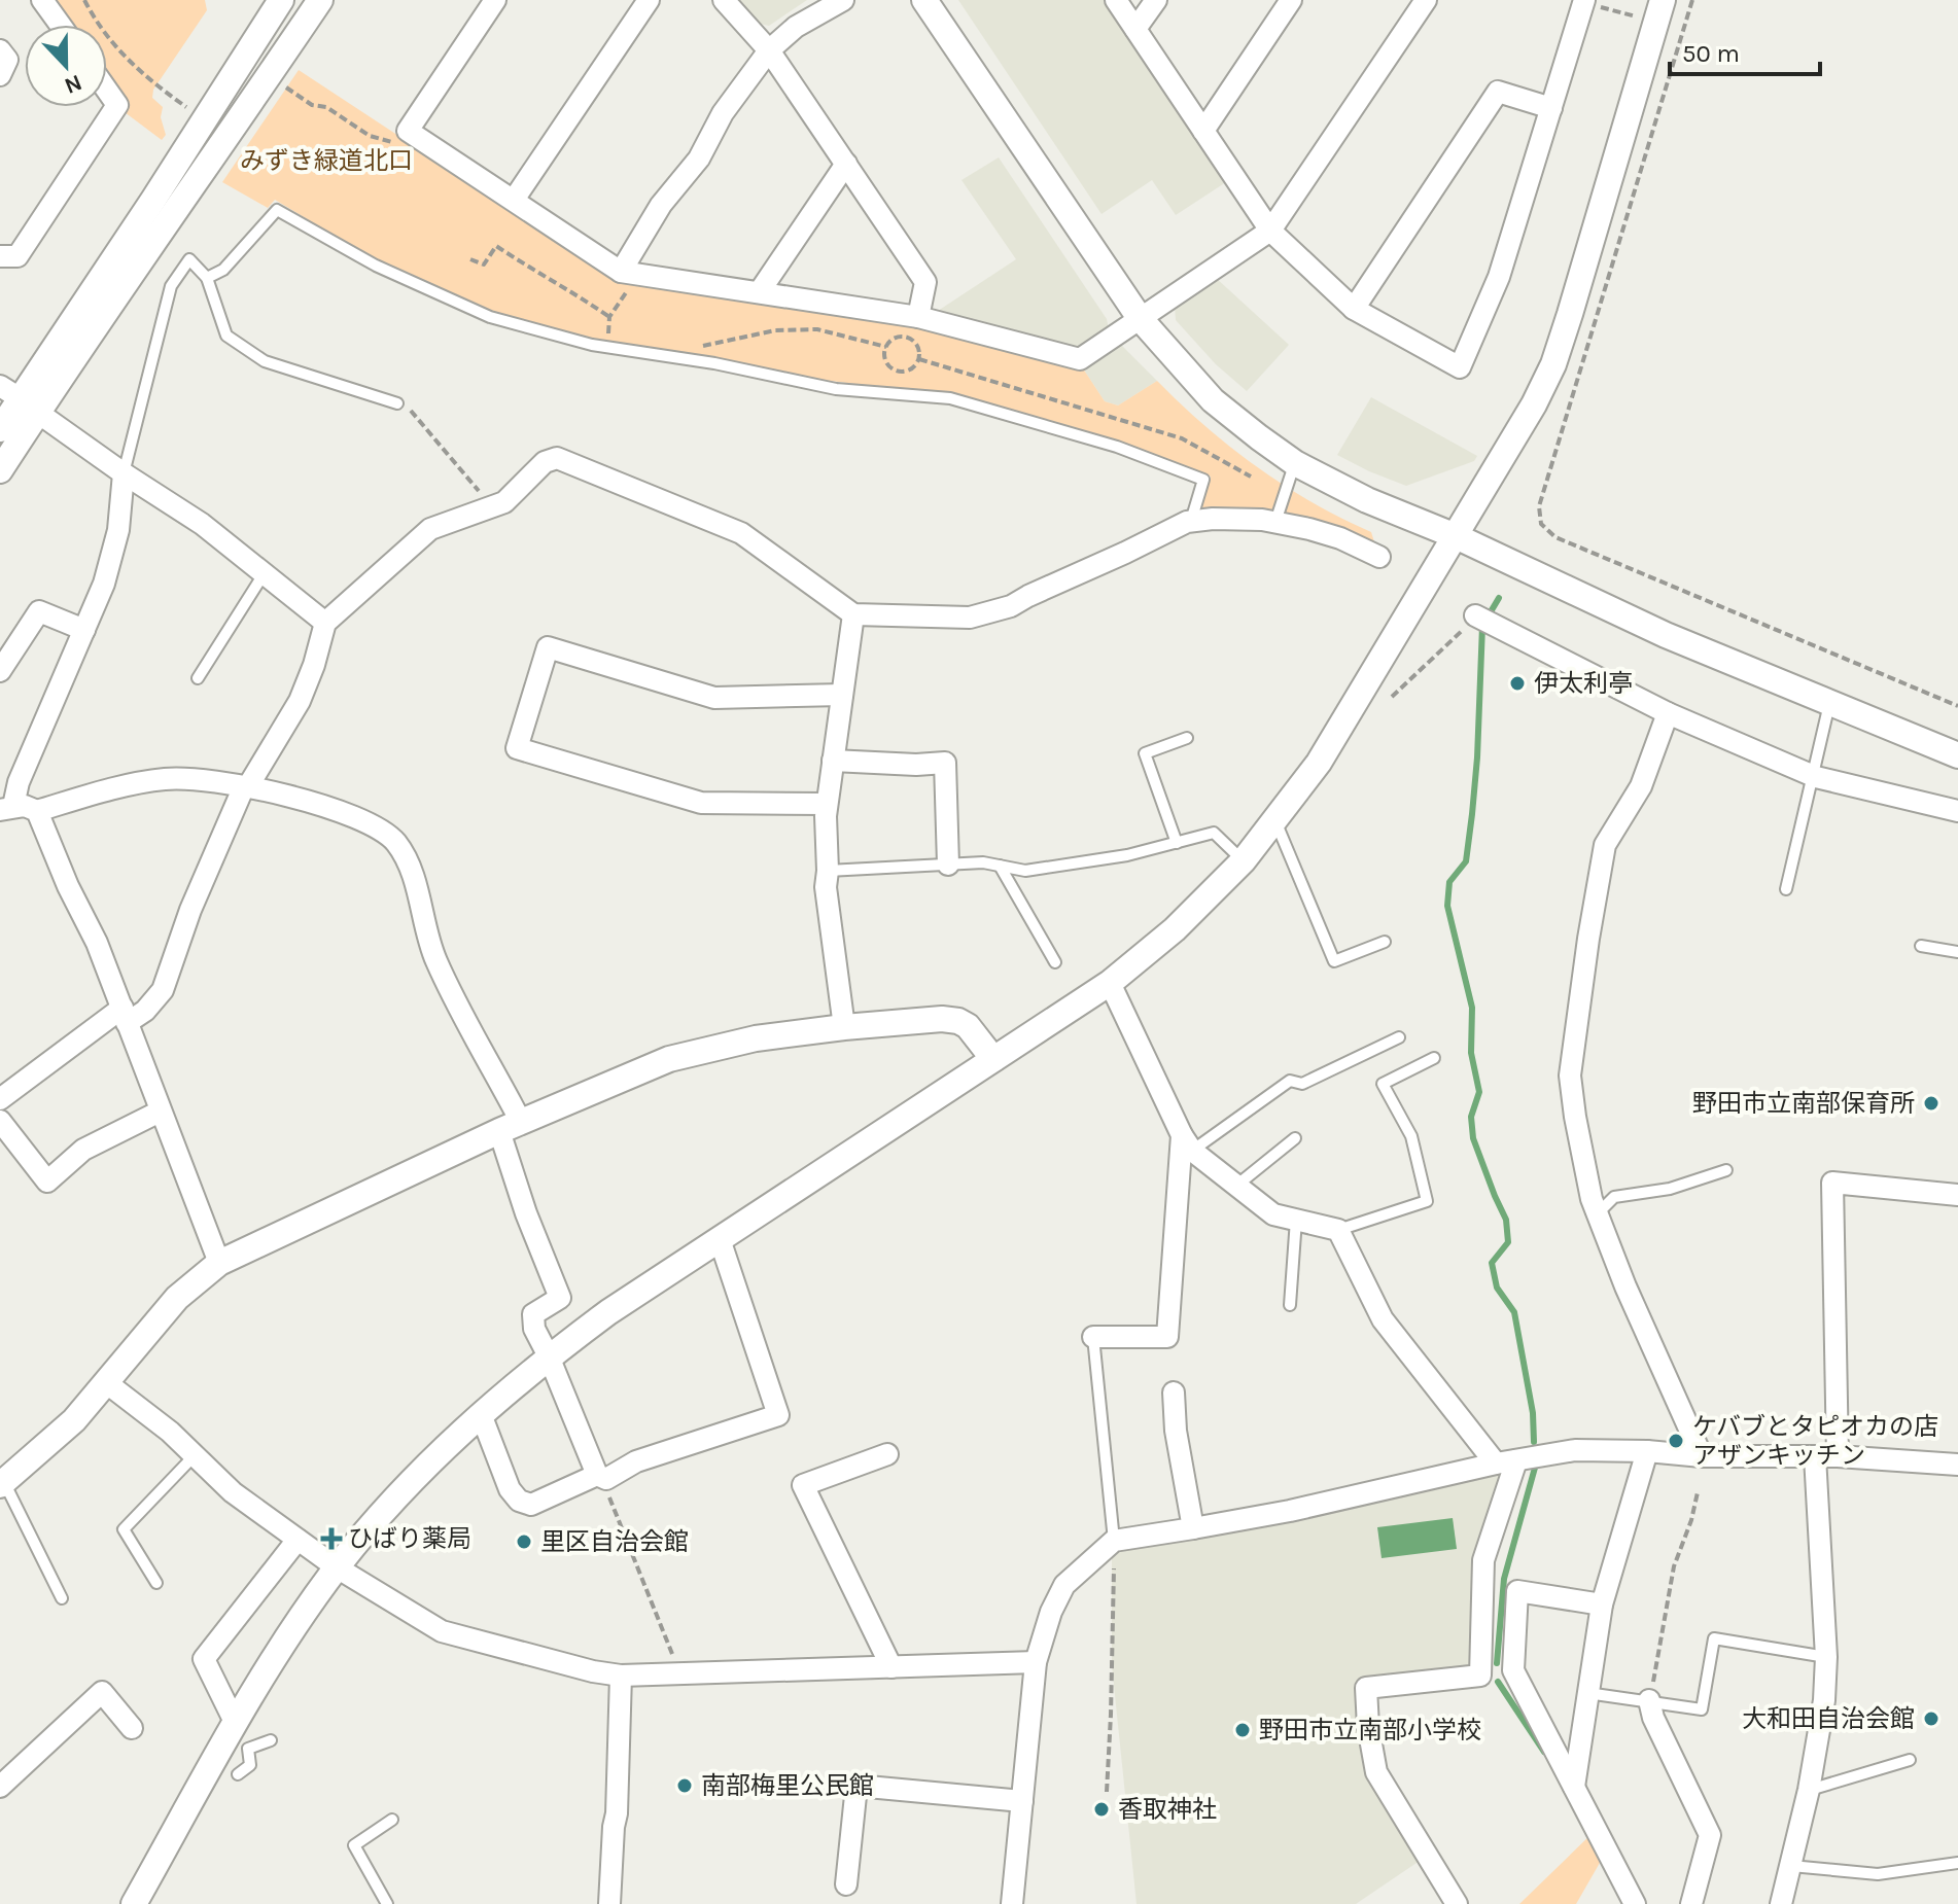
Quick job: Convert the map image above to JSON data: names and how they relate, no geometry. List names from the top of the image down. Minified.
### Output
{"parks":["みずき緑道北口"],"places":{"other":["伊太利亭","野田市立南部保育所","ケバブとタピオカの店 アザンキッチン","里区自治会館","大和田自治会館","野田市立南部小学校","南部梅里公民館","香取神社"],"health":["ひばり薬局"]},"scale_bar":"50 m","north":"bottom"}
